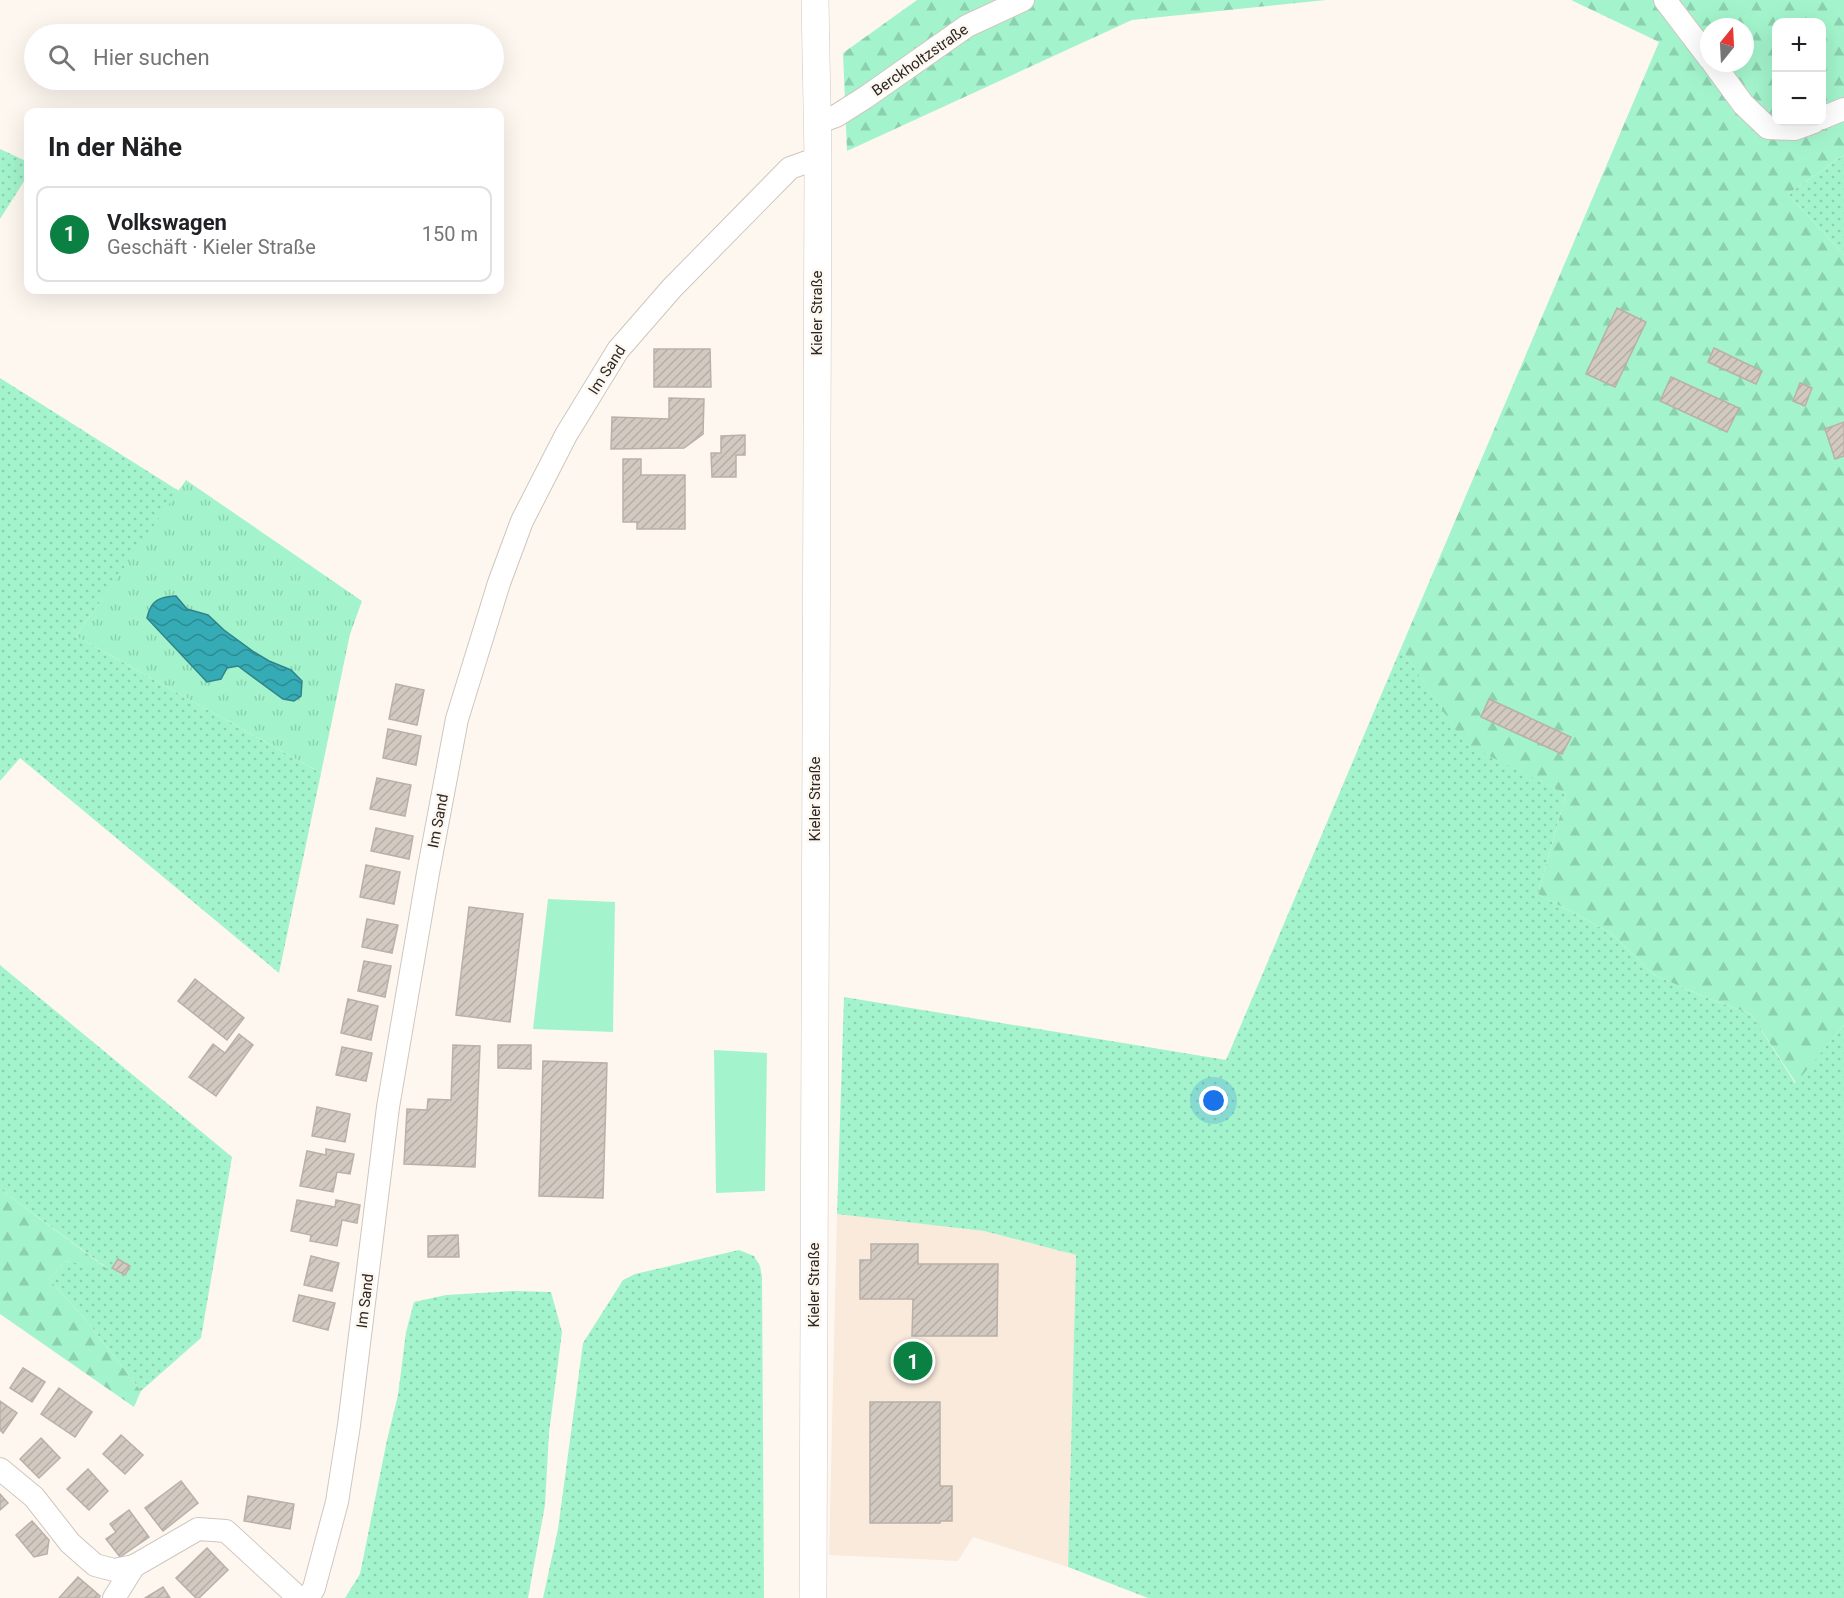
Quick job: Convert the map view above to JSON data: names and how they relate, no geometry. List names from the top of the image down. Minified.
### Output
{"streets":{"main road":["Kieler Straße"],"street":["Berckholtzstraße","Im Sand"]},"crossings":[["Berckholtzstraße","Kieler Straße"],["Kieler Straße","Im Sand"]],"north":"top","page":{"map_buttons":["+","−"],"search":"Hier suchen","heading":"In der Nähe","list":[{"mark":"1","name":"Volkswagen","note":"Geschäft · Kieler Straße","value":"150 m"}],"pins":"1"}}
